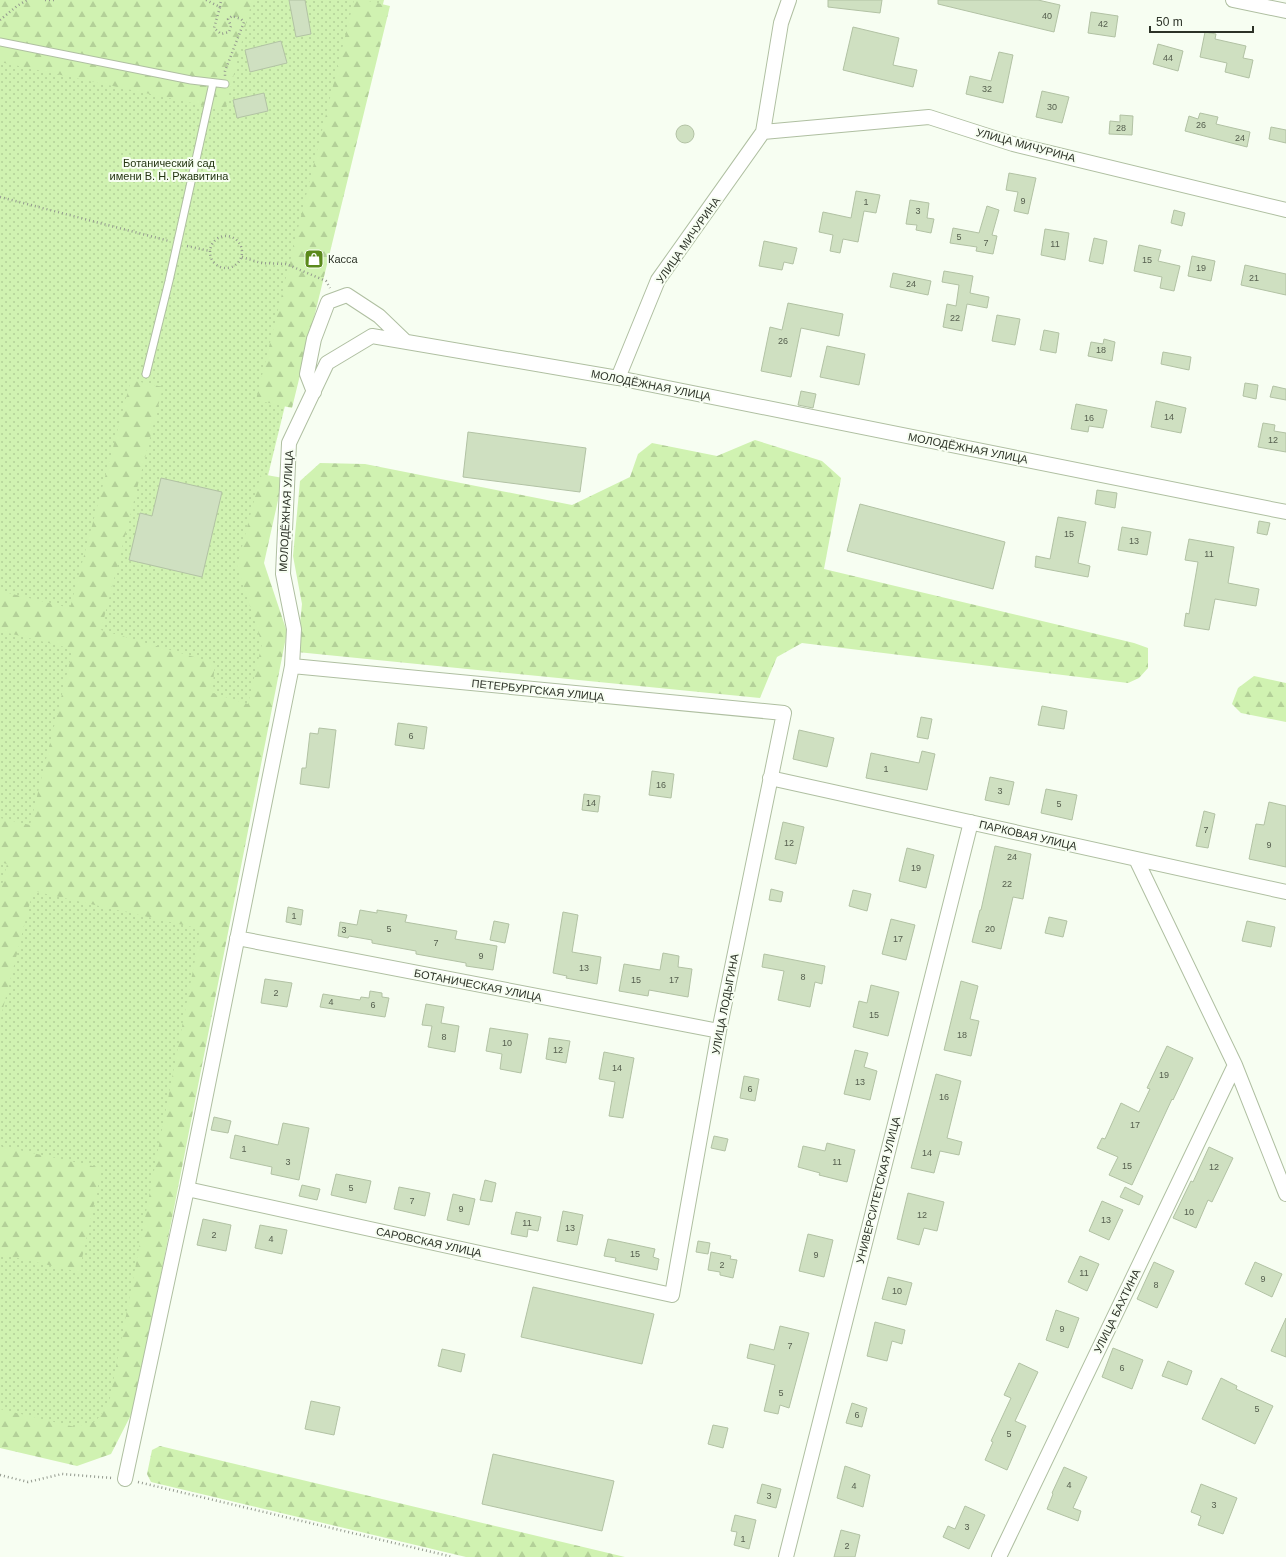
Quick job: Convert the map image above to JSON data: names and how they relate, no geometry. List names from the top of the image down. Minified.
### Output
{"streets":{"street":["УЛИЦА МИЧУРИНА","МОЛОДЁЖНАЯ УЛИЦА","ПЕТЕРБУРГСКАЯ УЛИЦА","ПАРКОВАЯ УЛИЦА","БОТАНИЧЕСКАЯ УЛИЦА","УЛИЦА ЛОДЫГИНА","УНИВЕРСИТЕТСКАЯ УЛИЦА","САРОВСКАЯ УЛИЦА","УЛИЦА БАХТИНА"]},"crossings":[["УЛИЦА МИЧУРИНА","МОЛОДЁЖНАЯ УЛИЦА"],["МОЛОДЁЖНАЯ УЛИЦА","ПЕТЕРБУРГСКАЯ УЛИЦА"],["МОЛОДЁЖНАЯ УЛИЦА","БОТАНИЧЕСКАЯ УЛИЦА"],["МОЛОДЁЖНАЯ УЛИЦА","САРОВСКАЯ УЛИЦА"],["ПЕТЕРБУРГСКАЯ УЛИЦА","УЛИЦА ЛОДЫГИНА"],["ПАРКОВАЯ УЛИЦА","УЛИЦА ЛОДЫГИНА"],["ПАРКОВАЯ УЛИЦА","УНИВЕРСИТЕТСКАЯ УЛИЦА"],["БОТАНИЧЕСКАЯ УЛИЦА","УЛИЦА ЛОДЫГИНА"],["УЛИЦА ЛОДЫГИНА","САРОВСКАЯ УЛИЦА"]],"parks":["Ботанический сад имени В. Н. Ржавитина"],"places":{"shop":["Касса"]},"house_numbers":["40","42","44","32","30","26","28","24","9","1","3","5","7","11","15","19","21","24","22","26","18","14","16","12","15","13","11","6","1","16","3","14","5","7","12","9","24","19","22","1","5","20","3","17","7","9","13","8","15","17","2","4","6","15","18","8","10","12","14","19","13","6","16","17","1","14","3","11","15","12","5","7","9","10","12","13","11","13","2","4","15","9","2","11","9","8","10","9","7","6","5","5","6","5","4","4","3","3","3","1","2"],"scale_bar":"50 m"}
